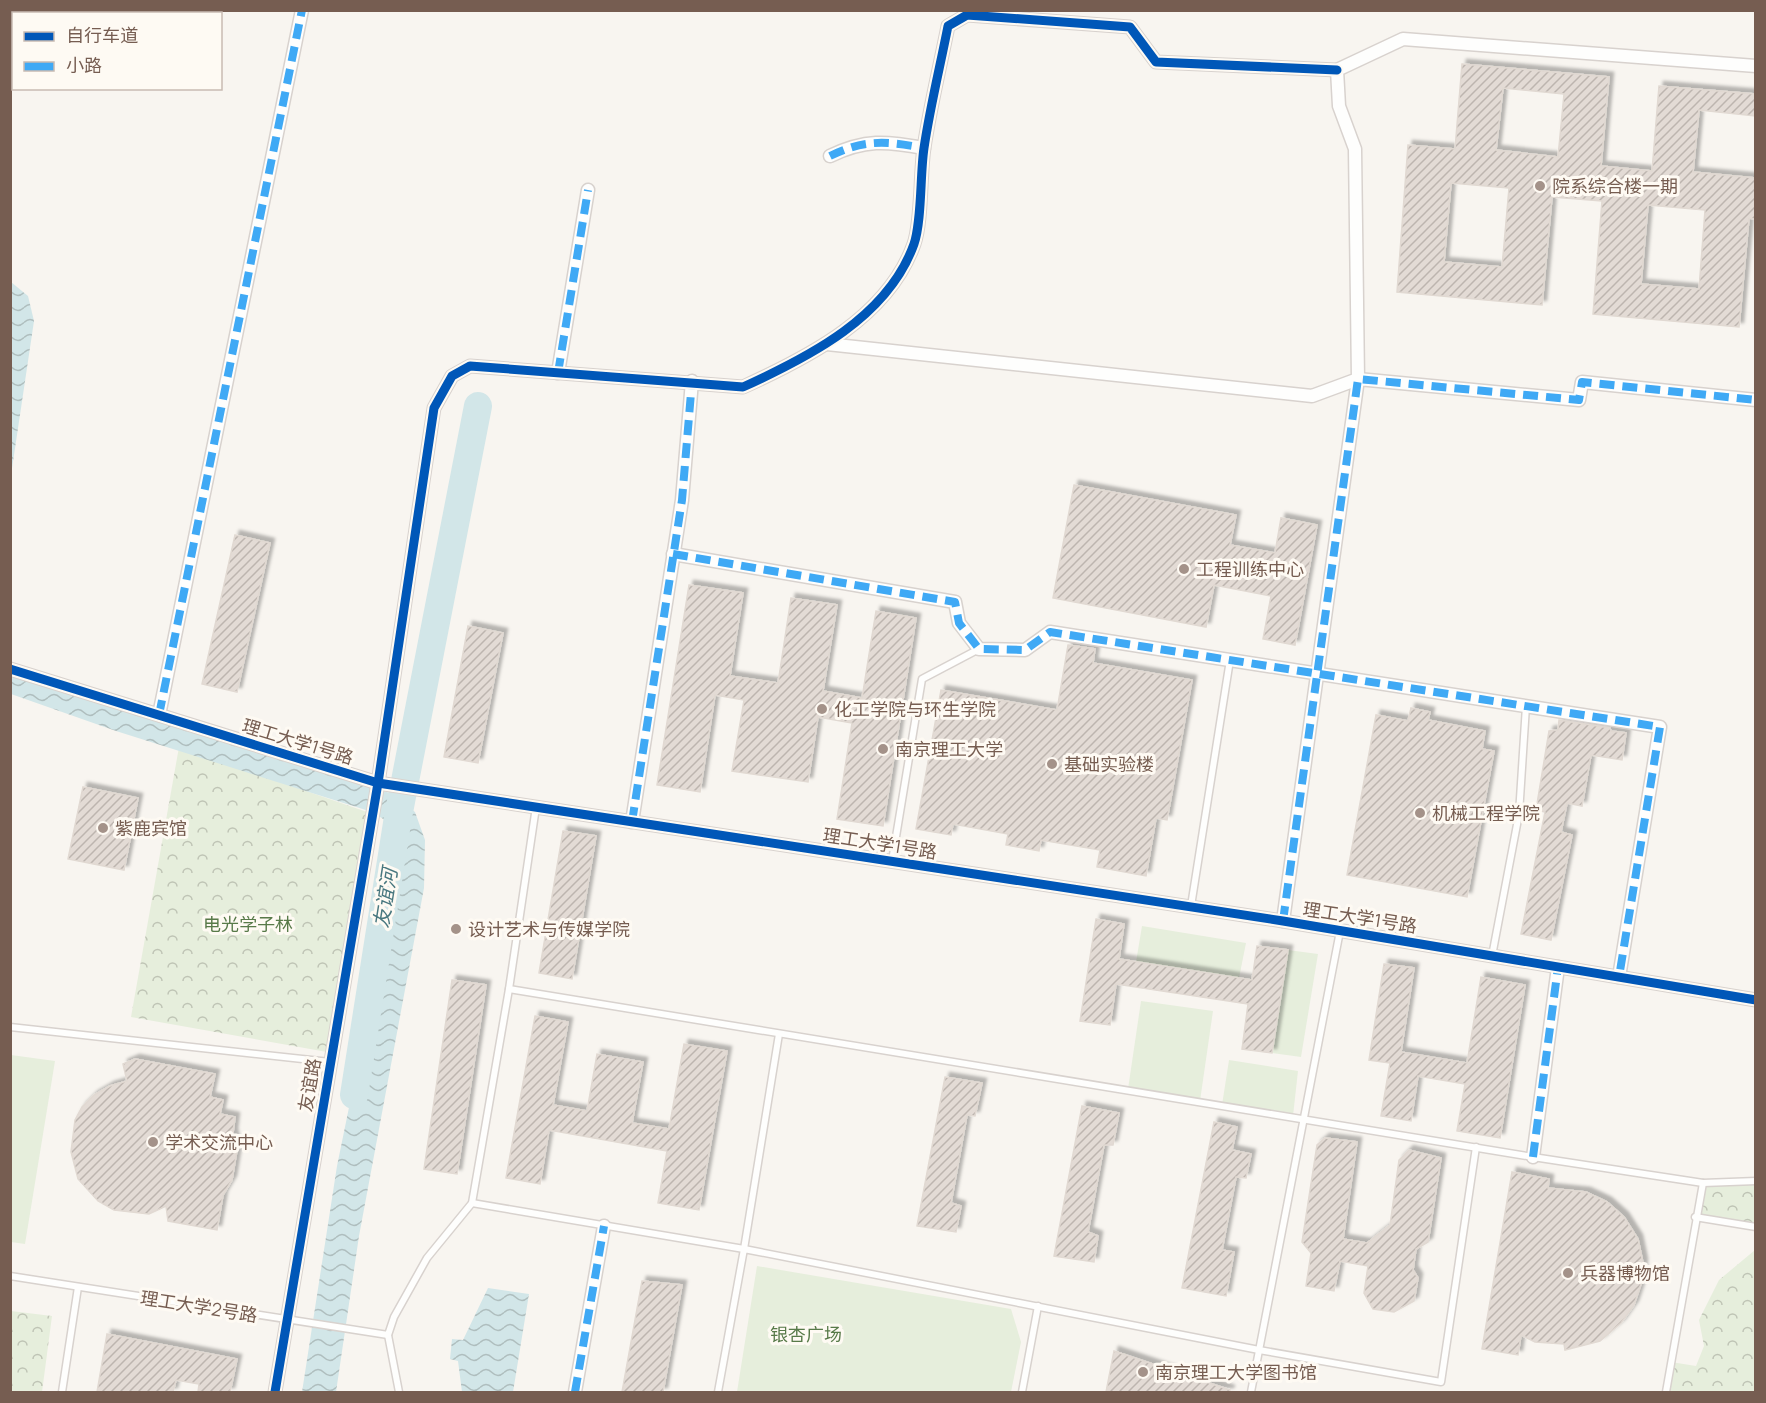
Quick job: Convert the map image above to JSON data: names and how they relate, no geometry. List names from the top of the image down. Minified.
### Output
{"streets":{"street":["理工大学1号路","友谊路"],"lane":["理工大学2号路"]},"crossings":[["理工大学1号路","友谊路"],["友谊路","理工大学2号路"]],"water":["友谊河"],"parks":["电光学子林","银杏广场"],"places":["院系综合楼一期","工程训练中心","化工学院与环生学院","南京理工大学","基础实验楼","机械工程学院","紫鹿宾馆","设计艺术与传媒学院","学术交流中心","兵器博物馆","南京理工大学图书馆"],"legend":["自行车道","小路"]}
